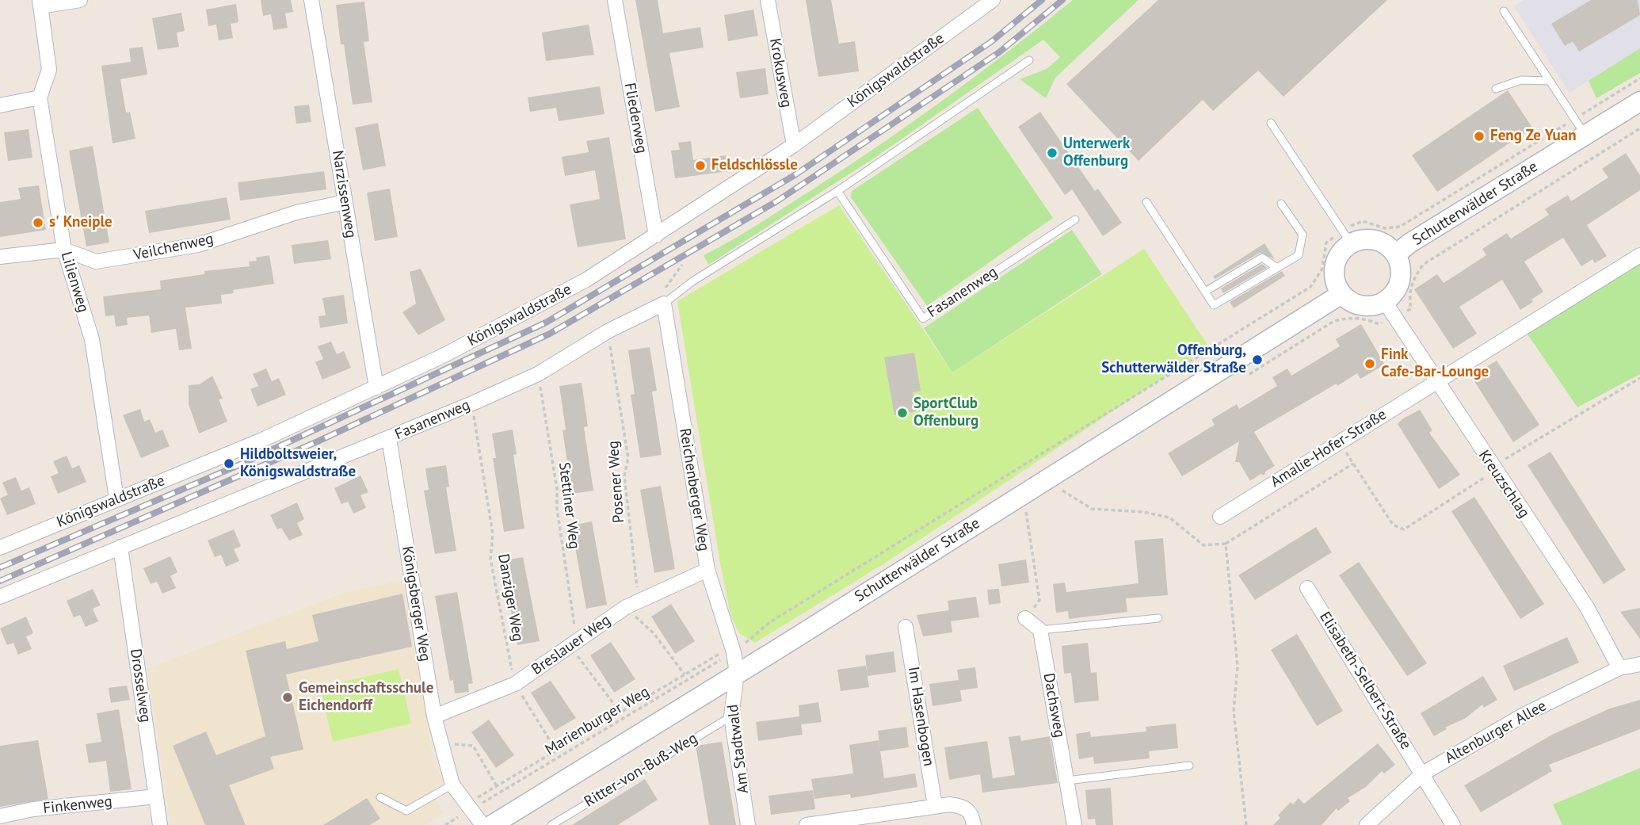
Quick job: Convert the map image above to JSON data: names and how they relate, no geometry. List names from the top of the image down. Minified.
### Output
{"streets":{"main road":["Schutterwälder Straße"],"street":["Königswaldstraße","Krokusweg","Fliederweg","Narzissenweg","Veilchenweg","Lilienweg","Fasanenweg","Amalie-Hofer-Straße","Kreuzschlag","Reichenberger Weg","Königsberger Weg","Breslauer Weg","Elisabeth-Selbert-Straße","Drosselweg","Dachsweg","Im Hasenbogen","Altenburger Allee","Am Stadtwald","Finkenweg"],"lane":["Ritter-von-Buß-Weg"],"path":["Posener Weg","Stettiner Weg","Danziger Weg","Marienburger Weg"]},"crossings":[["Königswaldstraße","Krokusweg"],["Königswaldstraße","Fliederweg"],["Königswaldstraße","Narzissenweg"],["Königswaldstraße","Lilienweg"],["Narzissenweg","Veilchenweg"],["Schutterwälder Straße","Kreuzschlag"],["Schutterwälder Straße","Reichenberger Weg"],["Schutterwälder Straße","Am Stadtwald"],["Veilchenweg","Lilienweg"],["Fasanenweg","Posener Weg"],["Fasanenweg","Reichenberger Weg"],["Fasanenweg","Stettiner Weg"],["Fasanenweg","Danziger Weg"],["Fasanenweg","Königsberger Weg"],["Fasanenweg","Drosselweg"],["Amalie-Hofer-Straße","Kreuzschlag"],["Posener Weg","Breslauer Weg"],["Kreuzschlag","Altenburger Allee"],["Reichenberger Weg","Breslauer Weg"],["Reichenberger Weg","Marienburger Weg"],["Reichenberger Weg","Am Stadtwald"],["Stettiner Weg","Breslauer Weg"],["Danziger Weg","Breslauer Weg"],["Königsberger Weg","Breslauer Weg"],["Königsberger Weg","Marienburger Weg"],["Elisabeth-Selbert-Straße","Altenburger Allee"],["Drosselweg","Finkenweg"],["Am Stadtwald","Ritter-von-Buß-Weg"]],"places":["Feng Ze Yuan","Unterwerk Offenburg","Feldschlössle","s' Kneiple","Offenburg, Schutterwälder Straße","Fink Cafe-Bar-Lounge","SportClub Offenburg","Hildboltsweier, Königswaldstraße","Gemeinschaftsschule Eichendorff"]}
